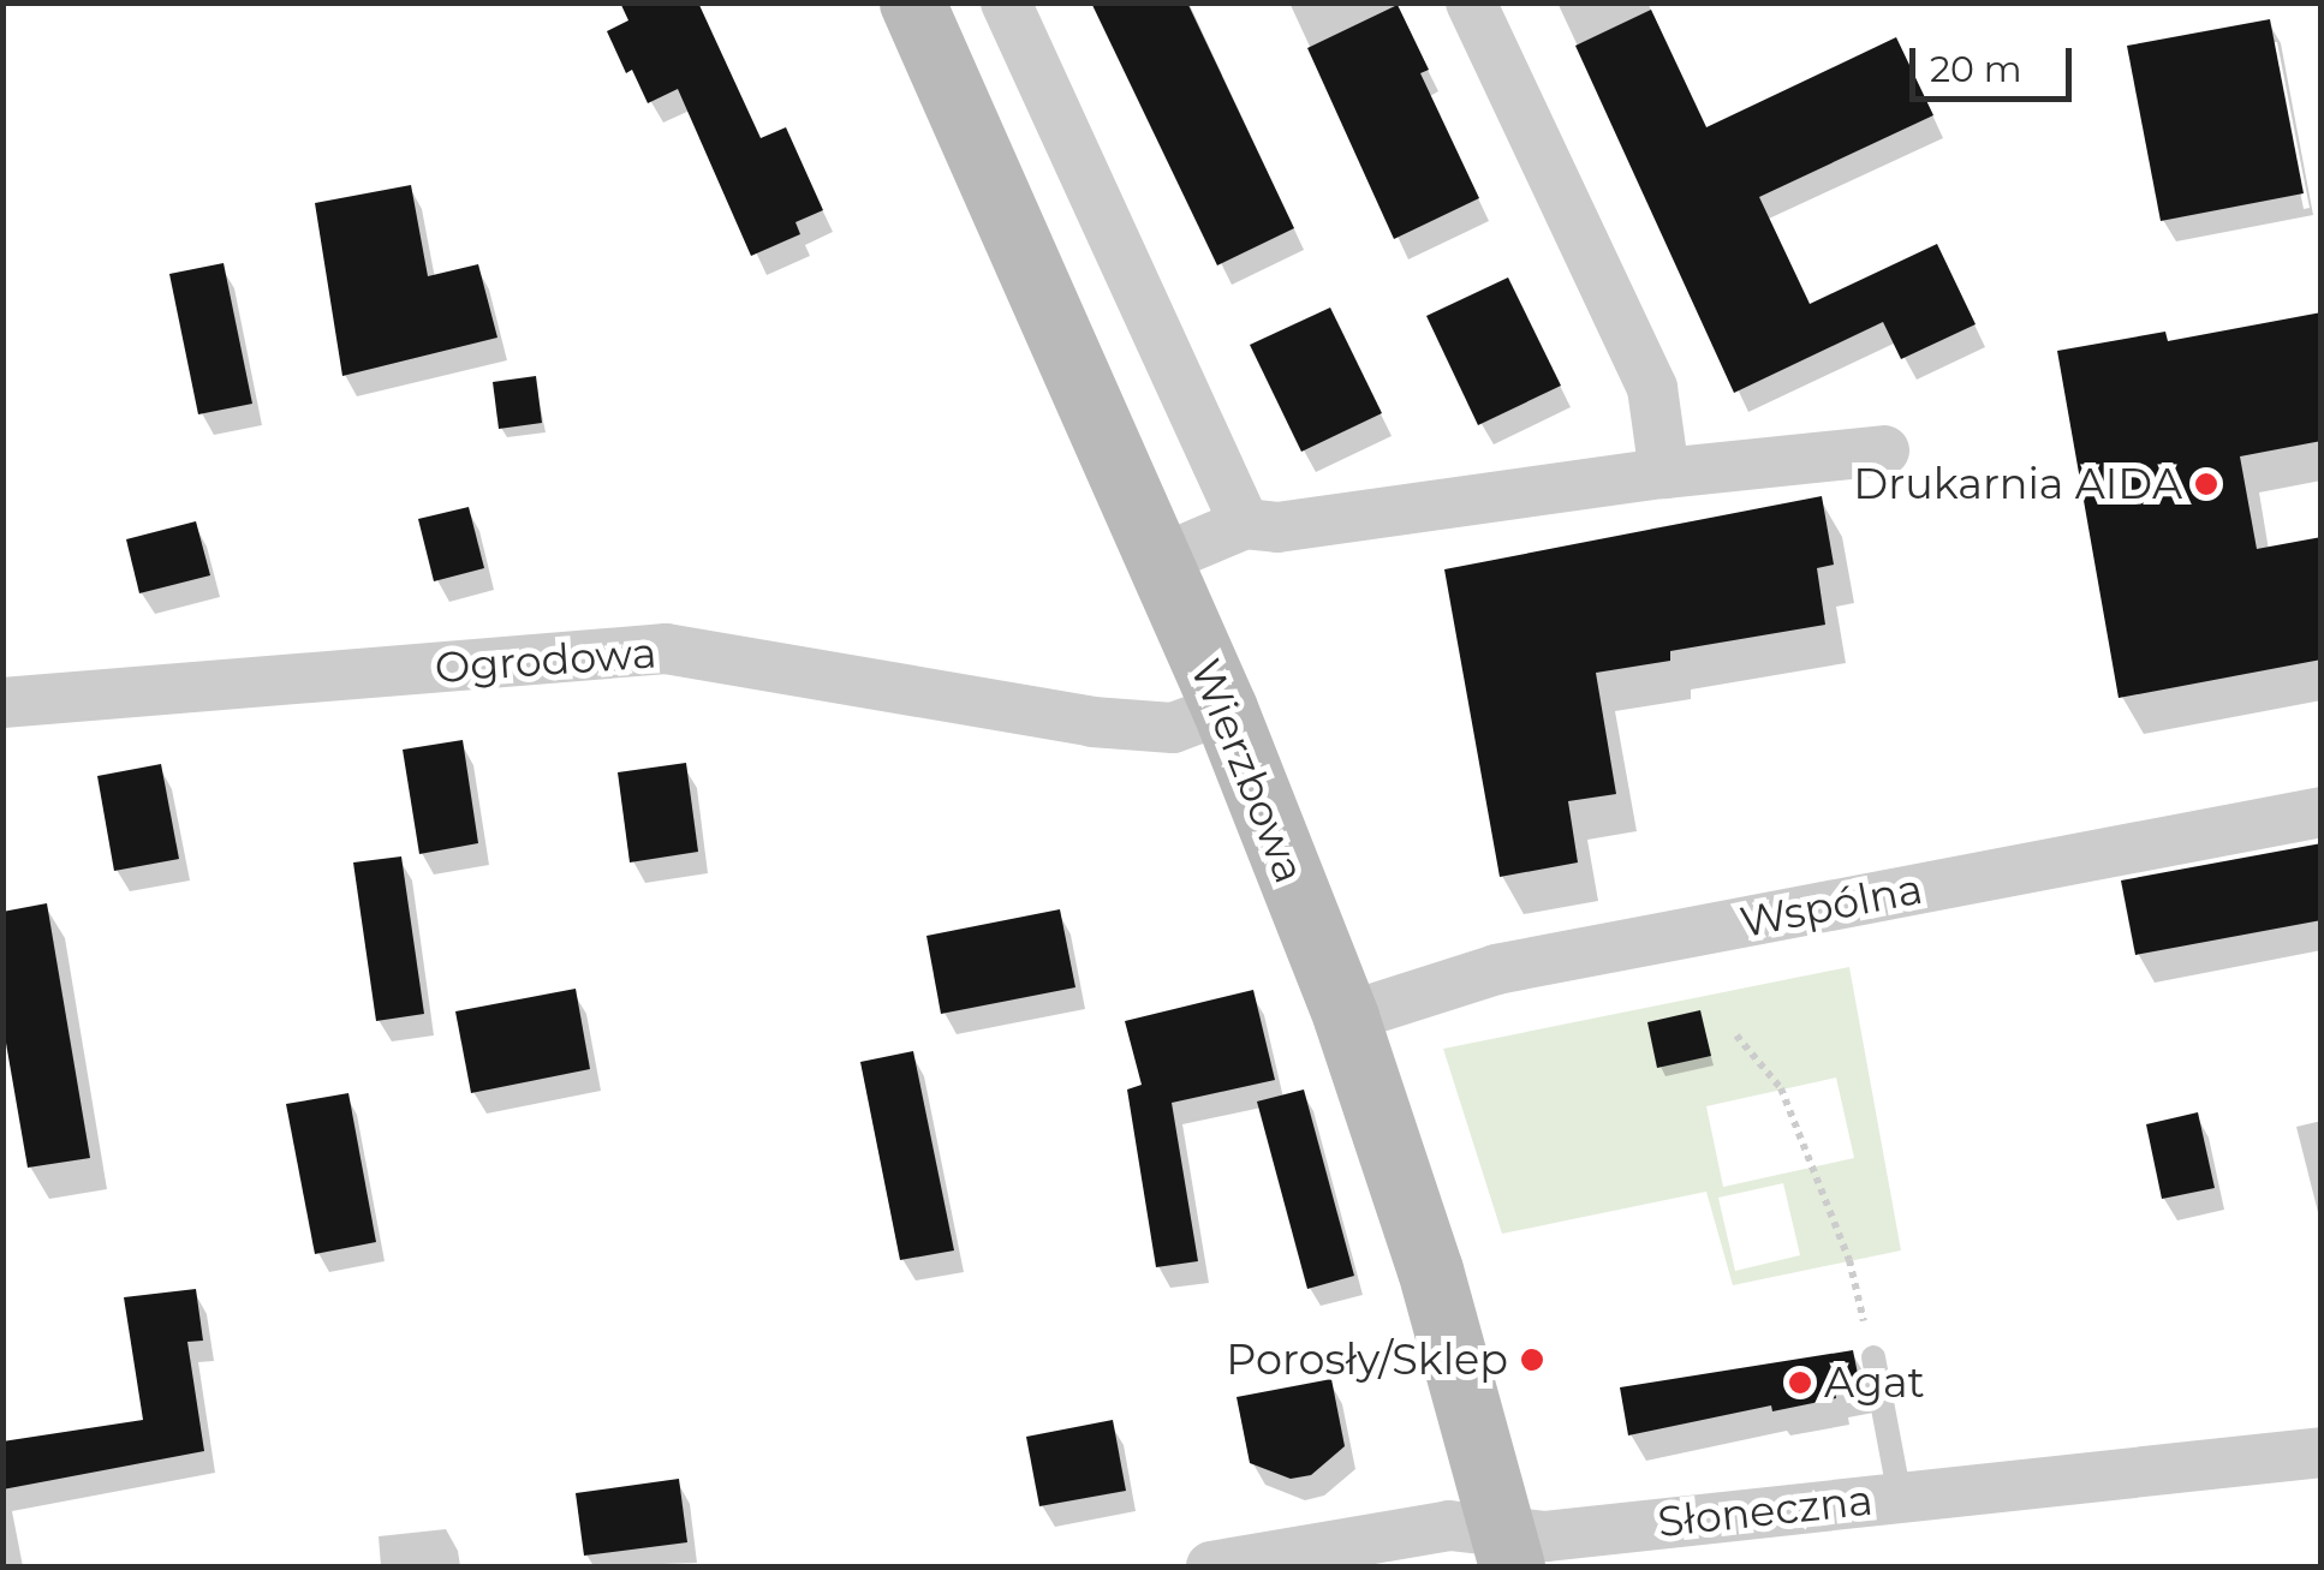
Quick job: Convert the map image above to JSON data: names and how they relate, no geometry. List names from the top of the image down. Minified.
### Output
{"streets":{"street":["Ogrodowa","Wierzbowa","Wspólna","Słoneczna"]},"crossings":[["Ogrodowa","Wierzbowa"],["Wierzbowa","Wspólna"],["Wierzbowa","Słoneczna"]],"places":["Drukarnia AIDA","Porosły/Sklep","Agat"],"scale_bar":"20 m"}
